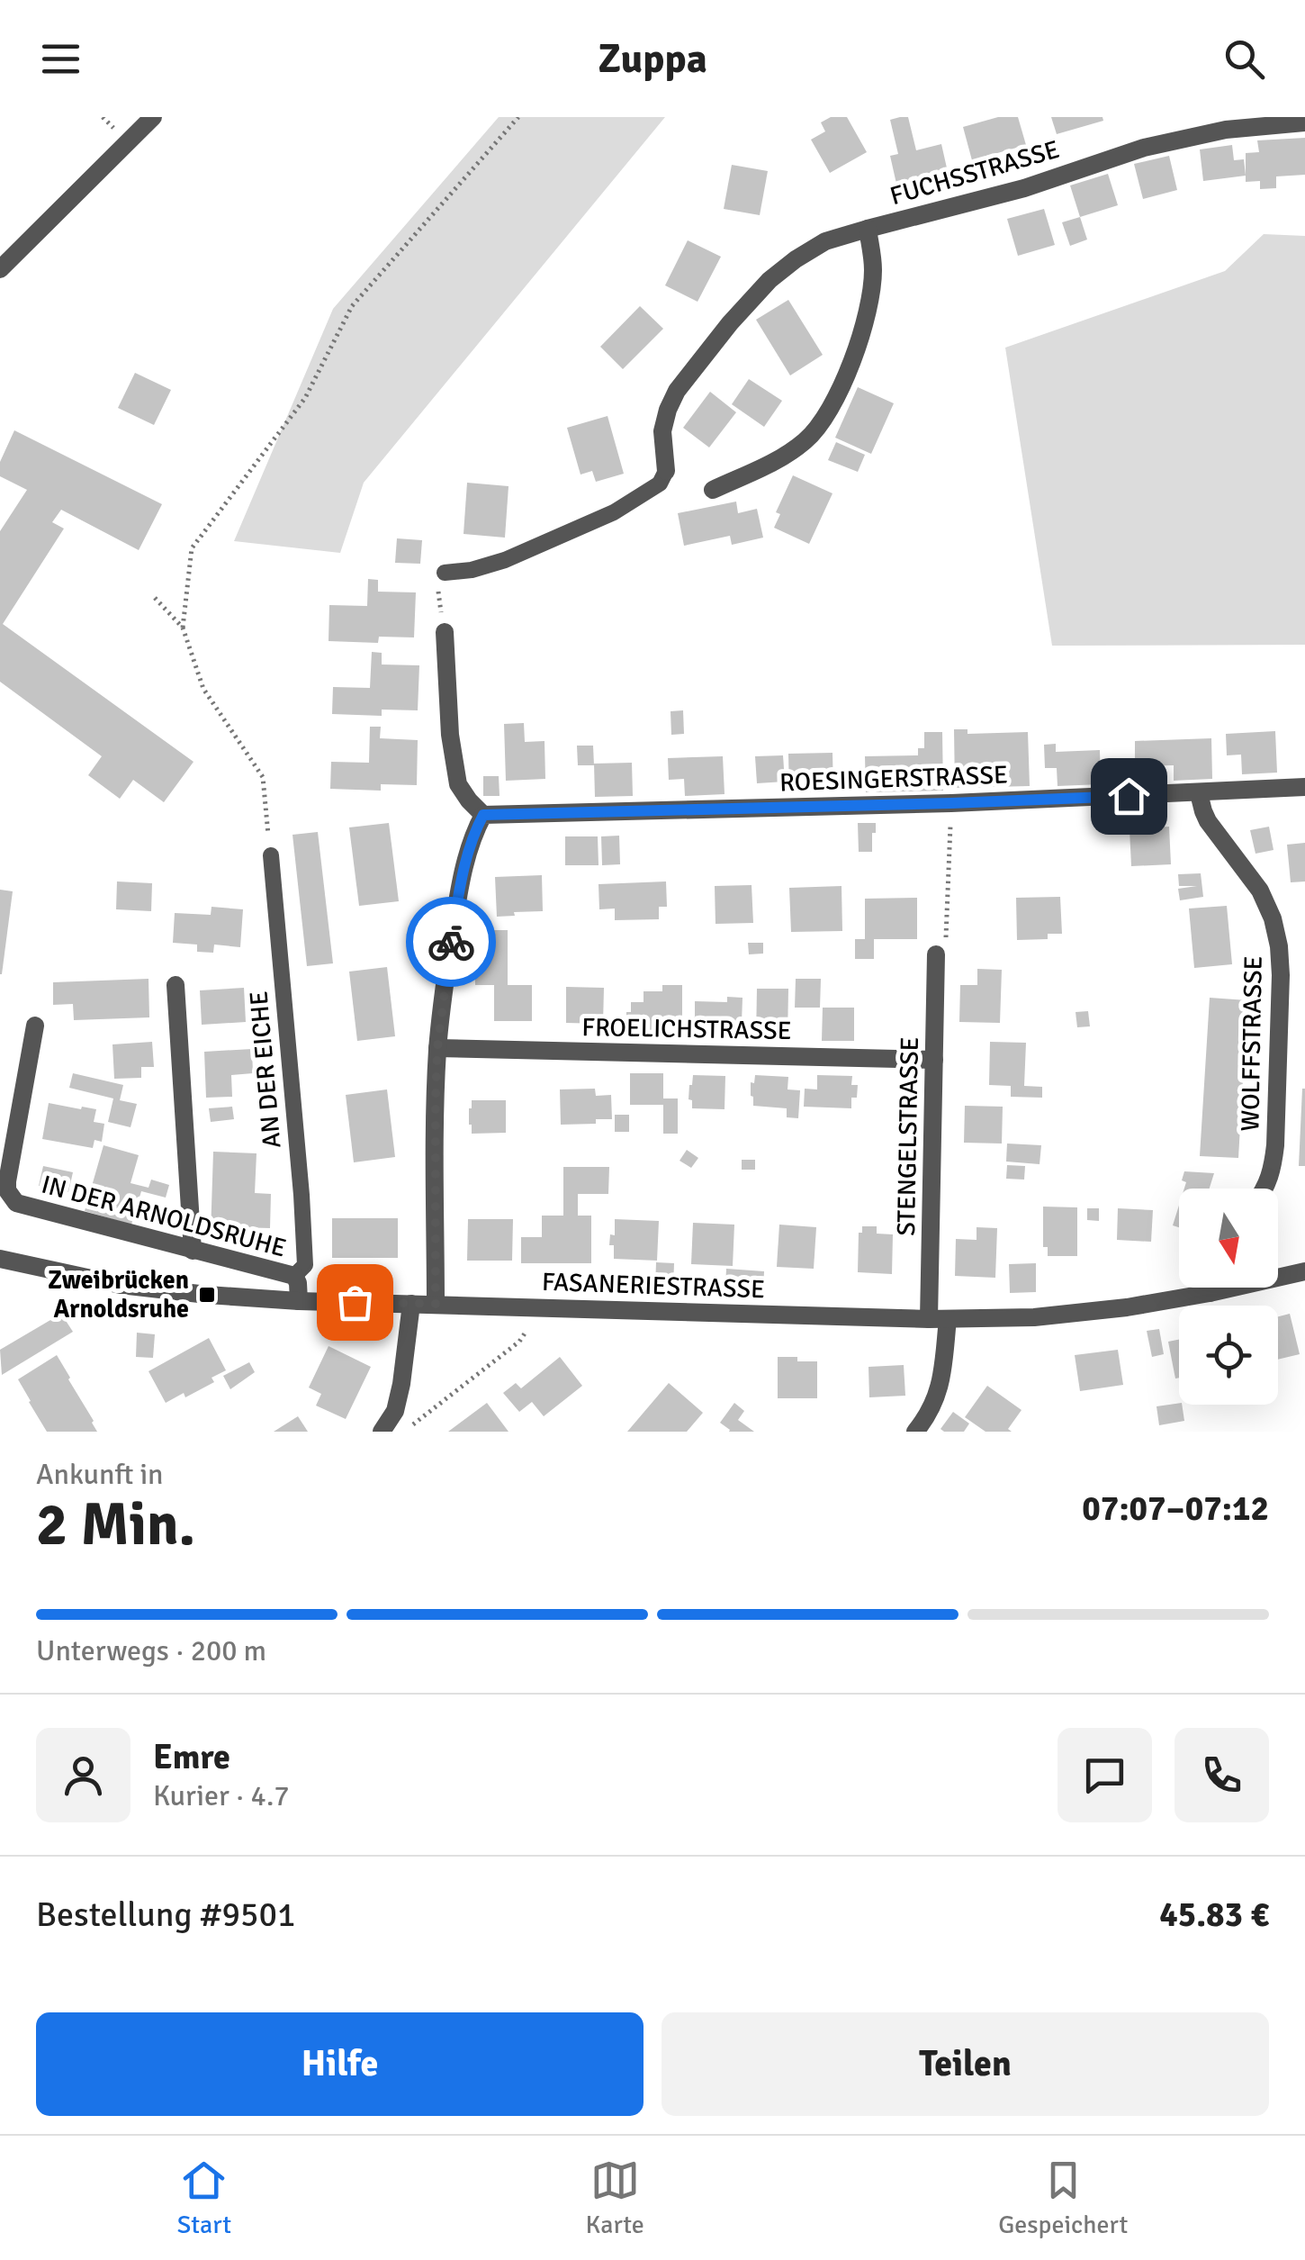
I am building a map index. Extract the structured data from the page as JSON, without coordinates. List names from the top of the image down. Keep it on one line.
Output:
{"streets":{"street":["FUCHSSTRASSE","ROESINGERSTRASSE","FROELICHSTRASSE","WOLFFSTRASSE","STENGELSTRASSE","IN DER ARNOLDSRUHE","FASANERIESTRASSE"],"lane":["AN DER EICHE"]},"crossings":[["ROESINGERSTRASSE","WOLFFSTRASSE"],["FROELICHSTRASSE","STENGELSTRASSE"],["AN DER EICHE","IN DER ARNOLDSRUHE"],["STENGELSTRASSE","FASANERIESTRASSE"],["IN DER ARNOLDSRUHE","FASANERIESTRASSE"]],"places":{"transit":["Zweibrücken Arnoldsruhe"]},"north":"bottom","page":{"header":"Zuppa","heading":["2 Min.","Ankunft in","07:07–07:12"],"panel":["Emre","Kurier · 4.7","Bestellung #9501","45.83 €"],"bar":"Unterwegs · 200 m","buttons":["Hilfe","Teilen"],"tabs":["Start","Karte","Gespeichert"]}}
